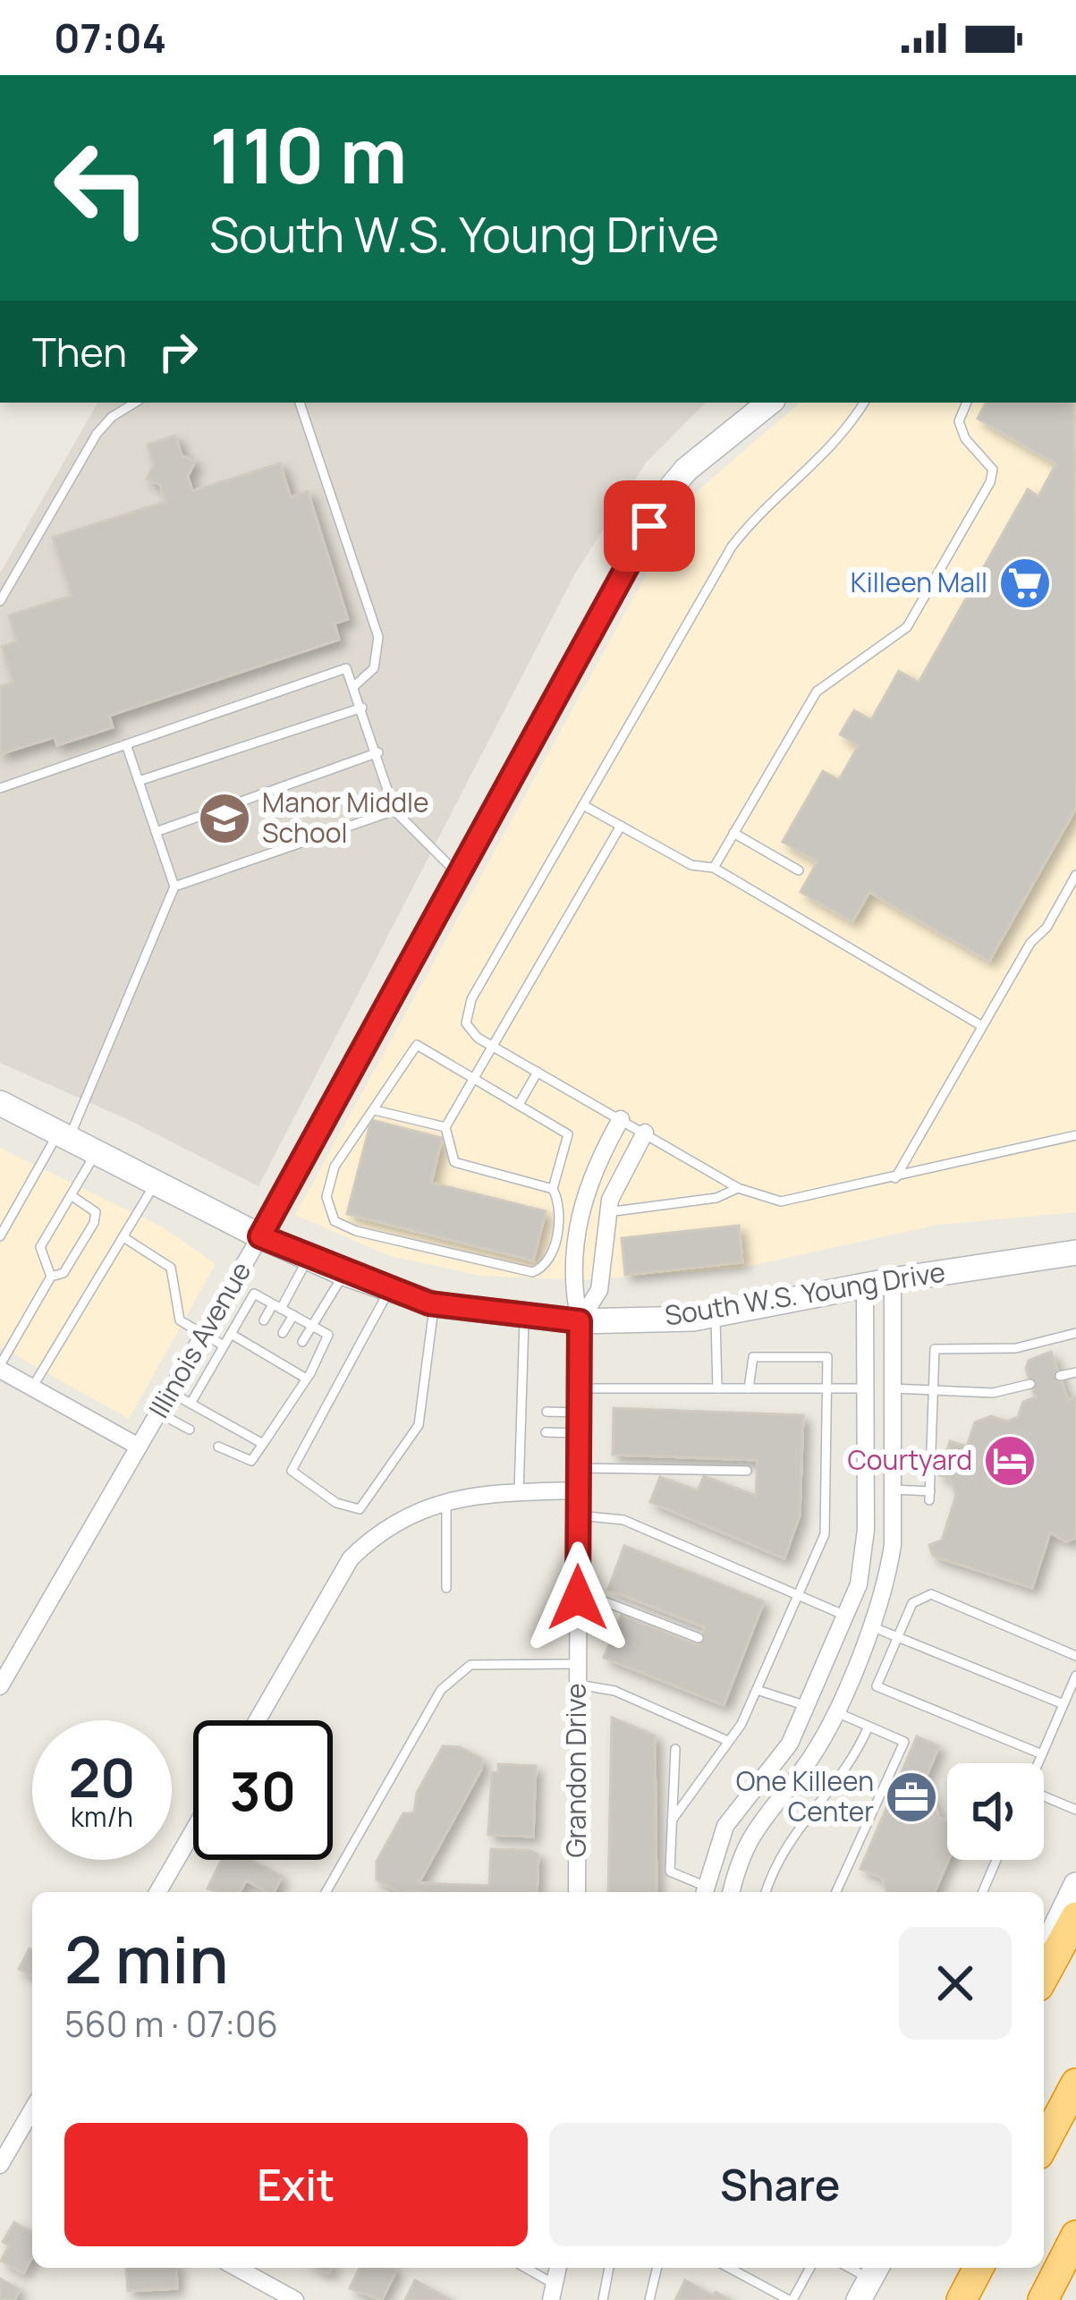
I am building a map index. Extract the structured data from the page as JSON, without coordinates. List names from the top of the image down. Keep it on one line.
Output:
{"streets":{"main road":["South W.S. Young Drive","Illinois Avenue"],"street":["Grandon Drive"]},"crossings":[["South W.S. Young Drive","Illinois Avenue"],["South W.S. Young Drive","Grandon Drive"]],"places":{"supermarket":["Killeen Mall"],"school or university":["Manor Middle School"],"hotel":["Courtyard"],"office":["One Killeen Center"]},"page":{"status":"07:04","turn":["110 m","South W.S. Young Drive"],"then":"Then","speed":"20 km/h","limit":"30","heading":["2 min","560 m · 07:06"],"buttons":["Exit","Share"]}}
